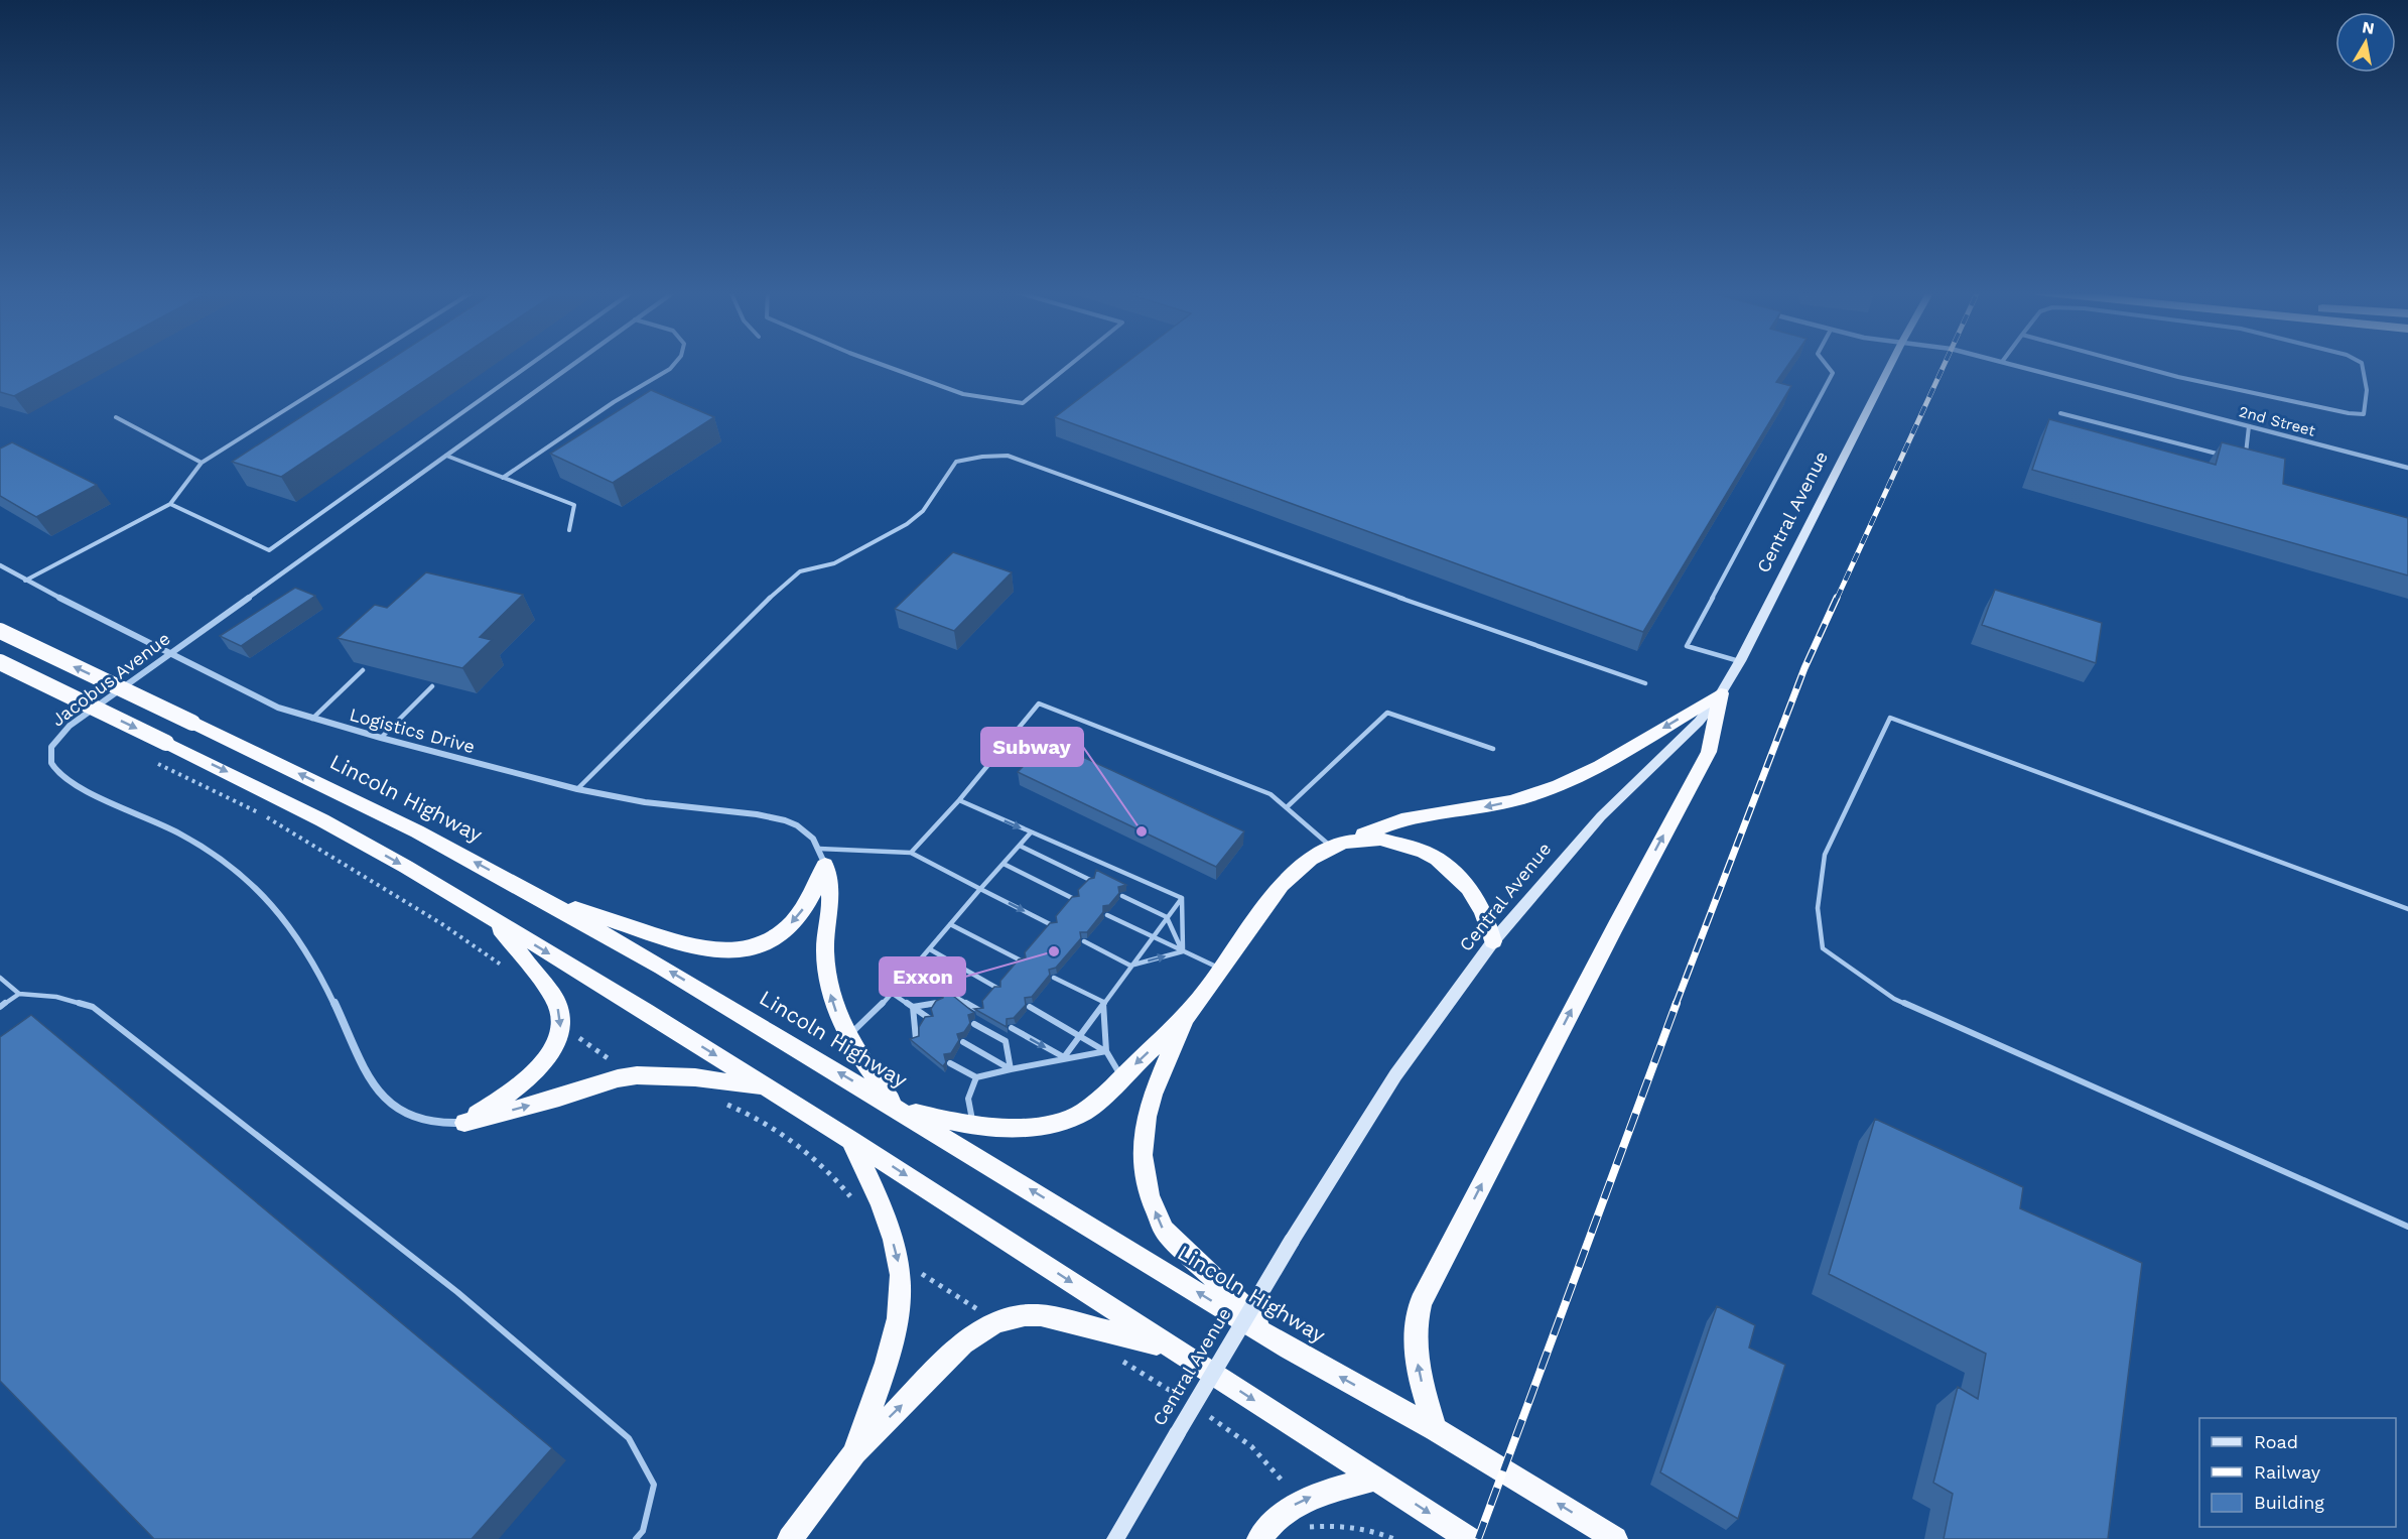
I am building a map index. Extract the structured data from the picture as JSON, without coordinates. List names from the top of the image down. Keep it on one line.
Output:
{"streets":{"highway":["Lincoln Highway"],"main road":["Central Avenue"],"street":["2nd Street","Jacobus Avenue","Logistics Drive"]},"crossings":[["Jacobus Avenue","Logistics Drive"]],"places":["Subway","Exxon"],"legend":["Road","Railway","Building"],"north":"top"}
